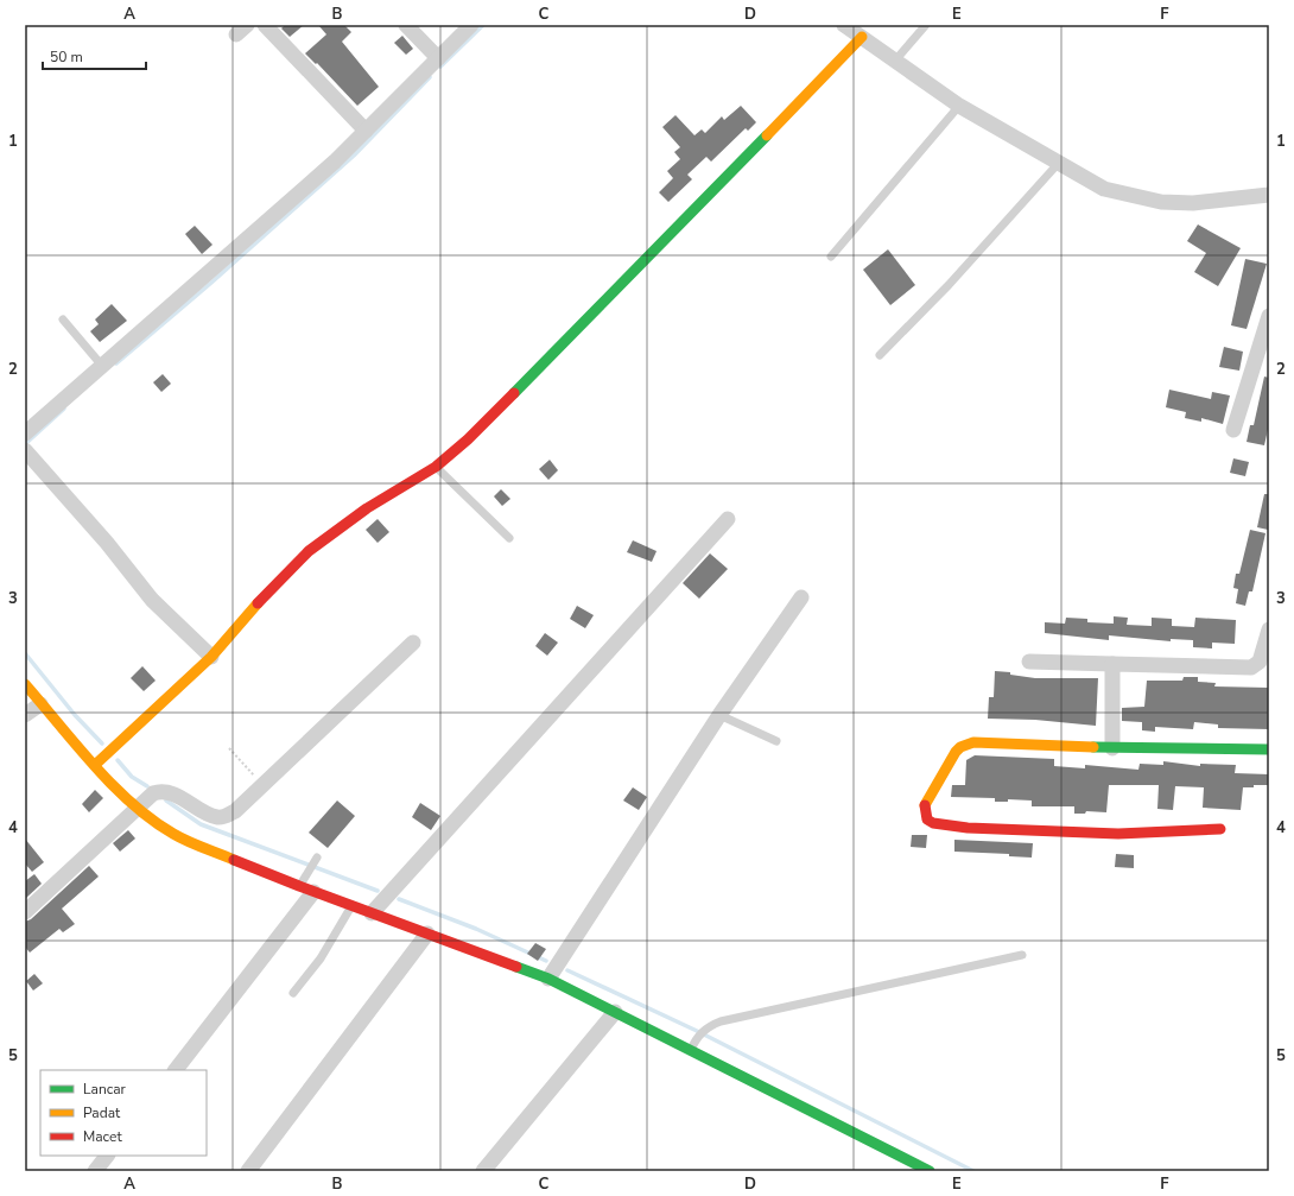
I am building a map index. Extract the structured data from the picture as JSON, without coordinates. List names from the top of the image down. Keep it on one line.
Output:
{"legend":["Lancar","Padat","Macet"],"scale_bar":"50 m","grid":{"columns":["A","B","C","D","E","F"],"rows":["1","2","3","4","5"]}}
